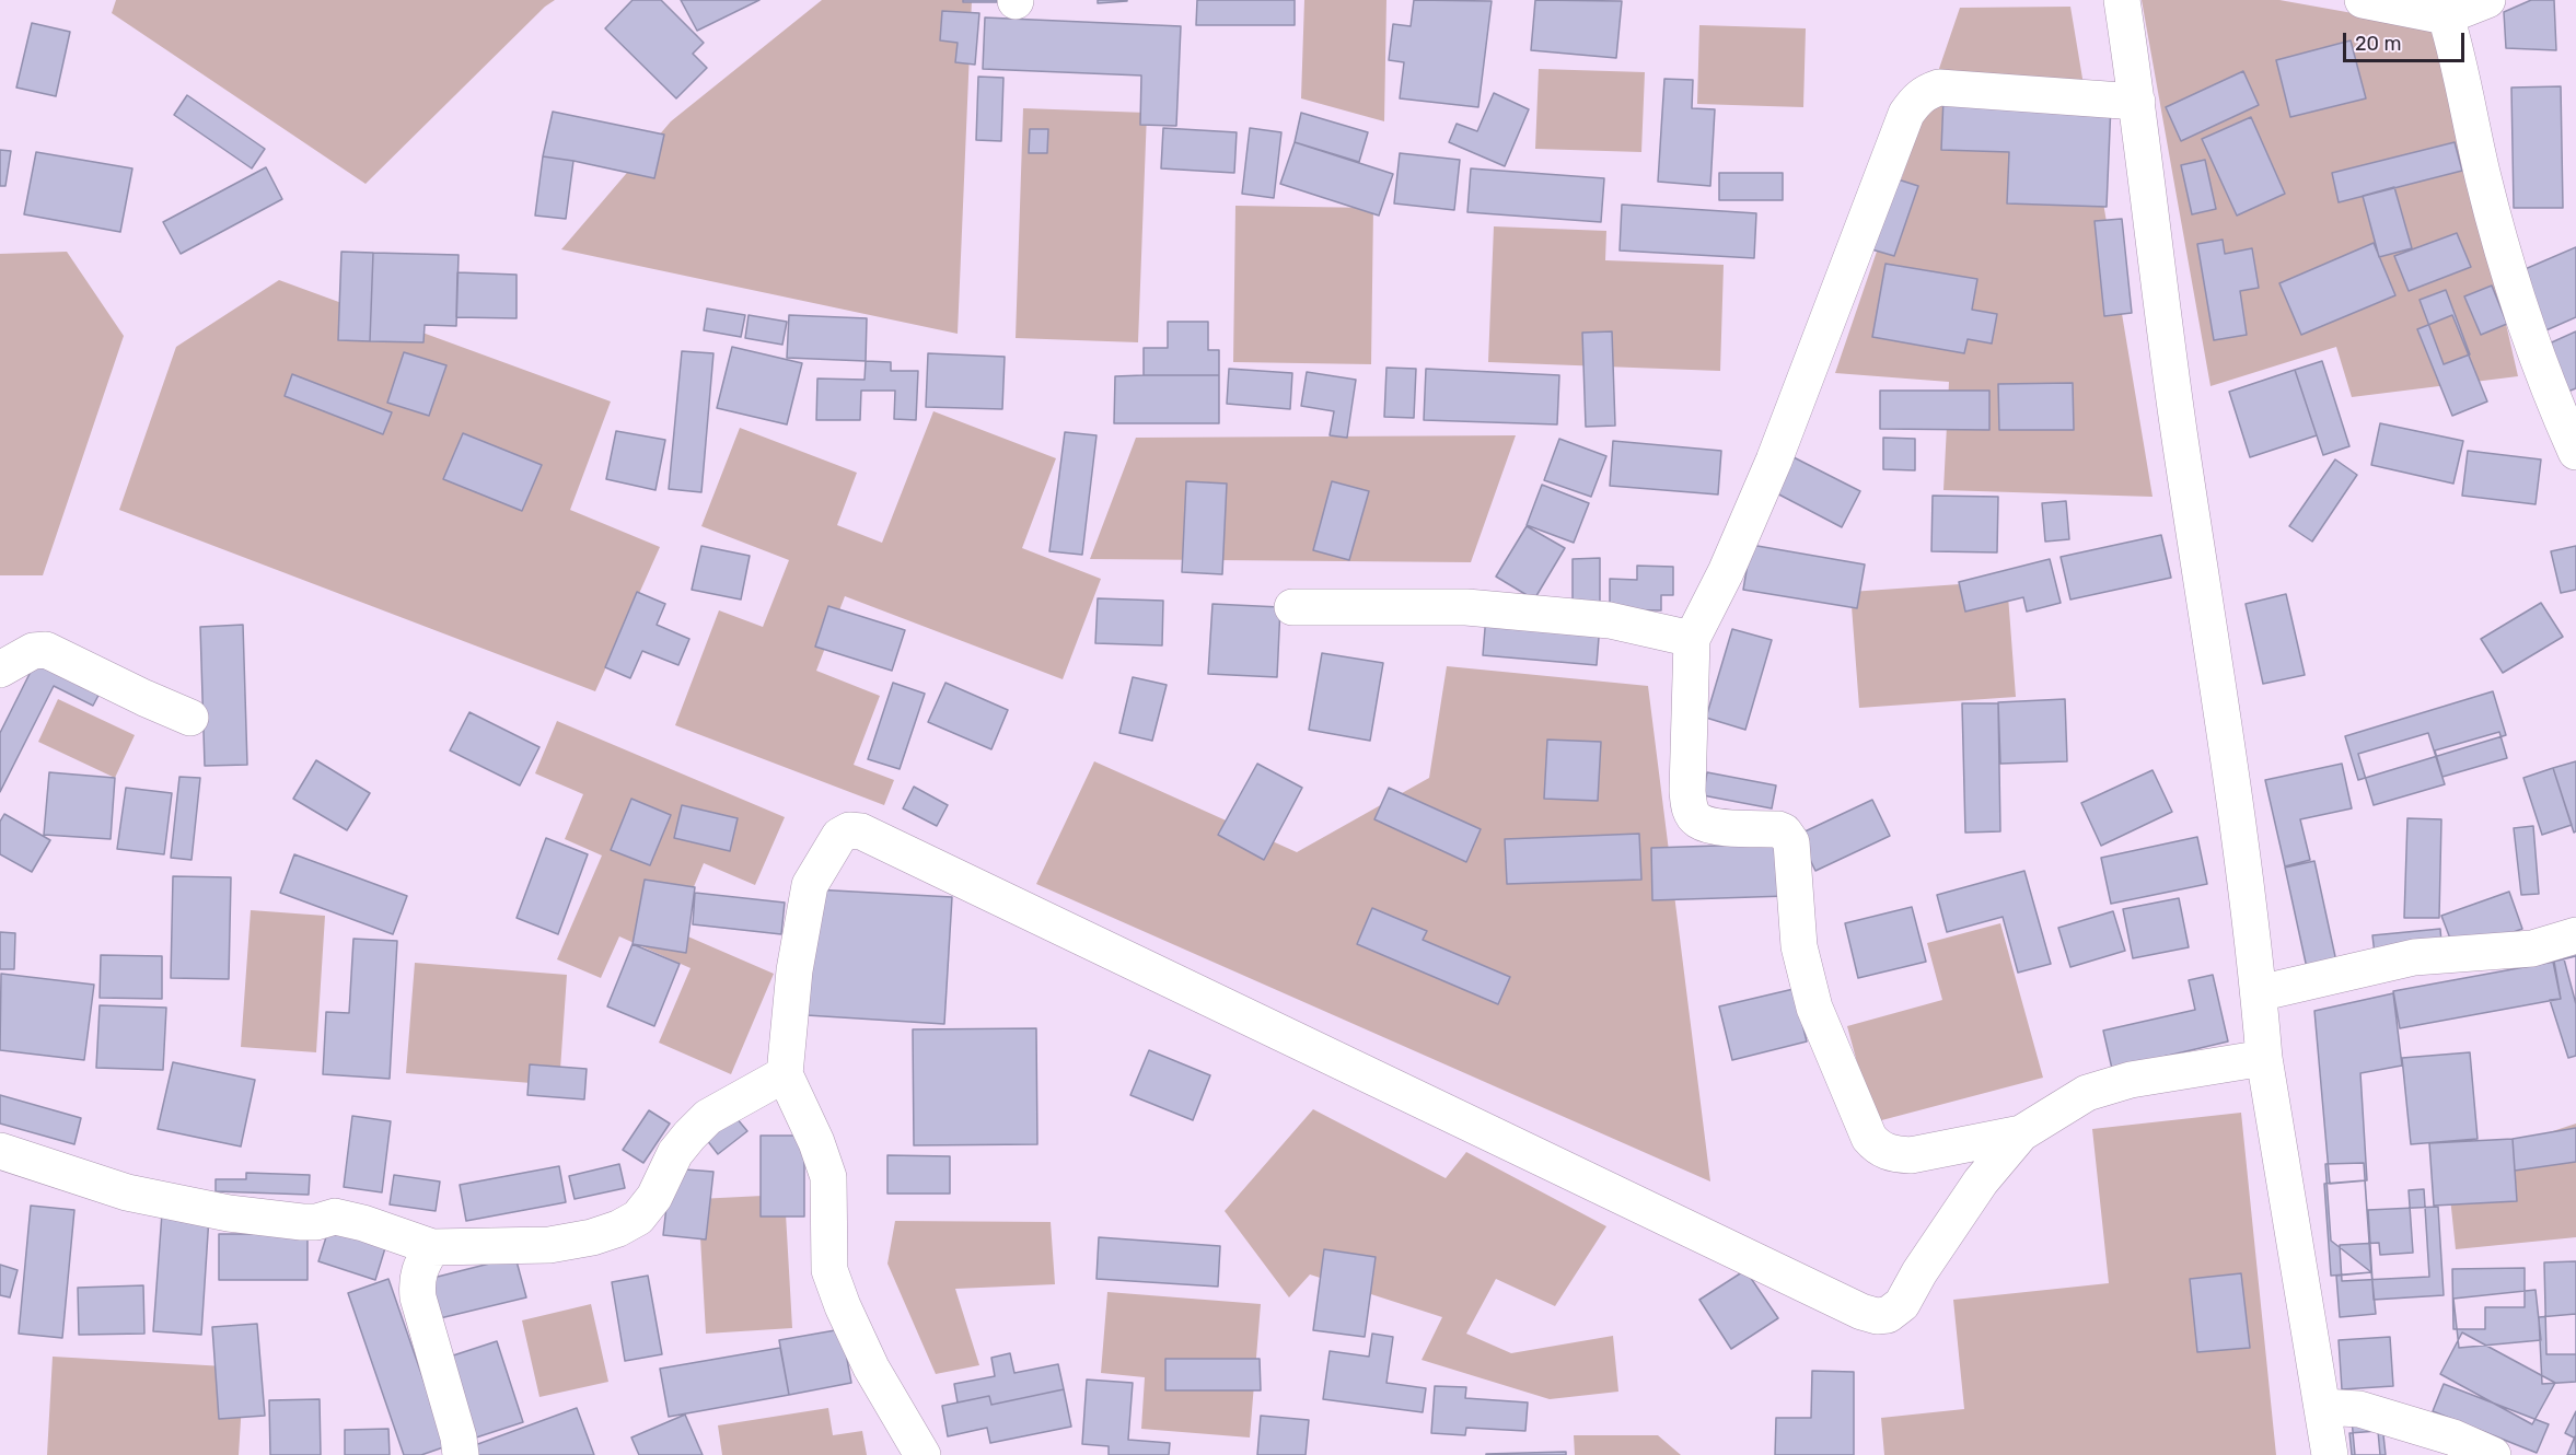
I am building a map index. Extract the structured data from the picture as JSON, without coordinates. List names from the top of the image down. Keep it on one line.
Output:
{"scale_bar":"20 m"}
